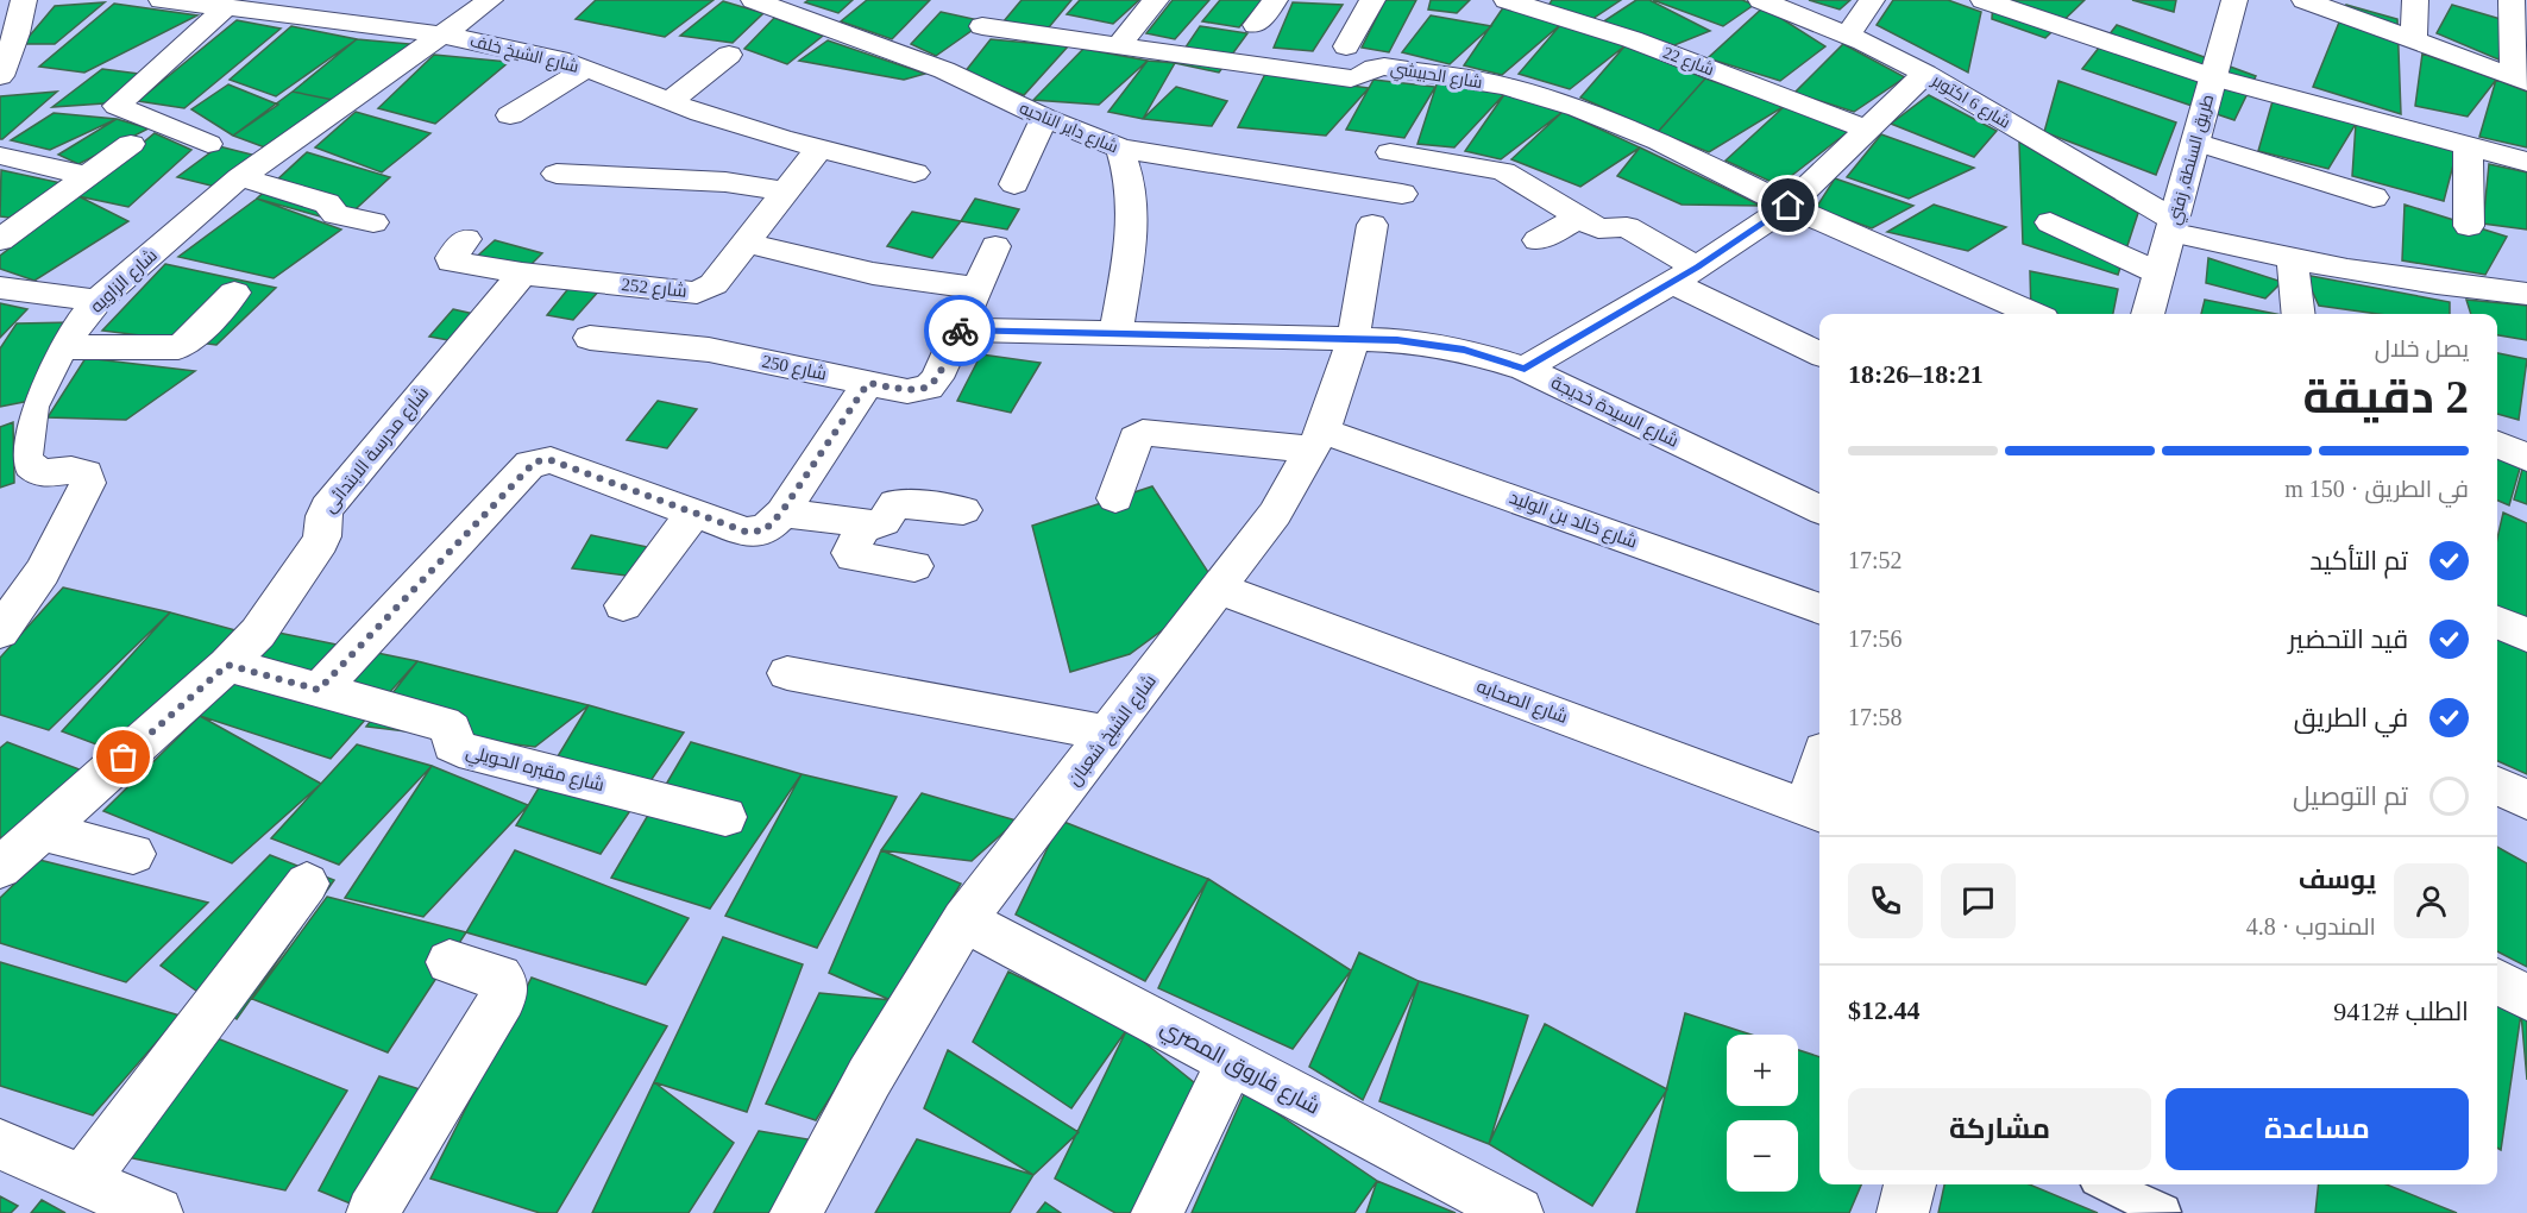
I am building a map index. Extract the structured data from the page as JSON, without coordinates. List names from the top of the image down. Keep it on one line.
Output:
{"streets":{"street":["شارع الشيخ خلف","شارع 22","شارع الحبيشي","شارع 6 اكتوبر","شارع داير الناحيه","طريق السنطة, زفتي","شارع الزاويه","شارع 252","شارع 250","شارع السيدة خديجة","شارع مدرسة الابتدائى","شارع خالد بن الوليد","شارع الصحابه","شارع الشيخ شعبان","شارع مقبره الحويلي","شارع فاروق المصري"]},"crossings":[["شارع الشيخ خلف","شارع الزاويه"],["شارع الشيخ خلف","شارع 252"],["شارع الحبيشي","شارع داير الناحيه"],["شارع 6 اكتوبر","طريق السنطة, زفتي"],["شارع 252","شارع مدرسة الابتدائى"],["شارع 250","شارع السيدة خديجة"],["شارع السيدة خديجة","شارع الشيخ شعبان"],["شارع مدرسة الابتدائى","شارع مقبره الحويلي"],["شارع خالد بن الوليد","شارع الشيخ شعبان"],["شارع الصحابه","شارع الشيخ شعبان"],["شارع الشيخ شعبان","شارع فاروق المصري"]],"page":{"heading":["2 دقيقة","يصل خلال","18:21–18:26"],"panel":["يوسف","المندوب · 4.8","الطلب #9412","$12.44"],"bar":"في الطريق · 150 m","list":[["تم التأكيد","17:52"],["قيد التحضير","17:56"],["في الطريق","17:58"],"تم التوصيل"],"map_buttons":["+","−"],"buttons":["مساعدة","مشاركة"]}}
